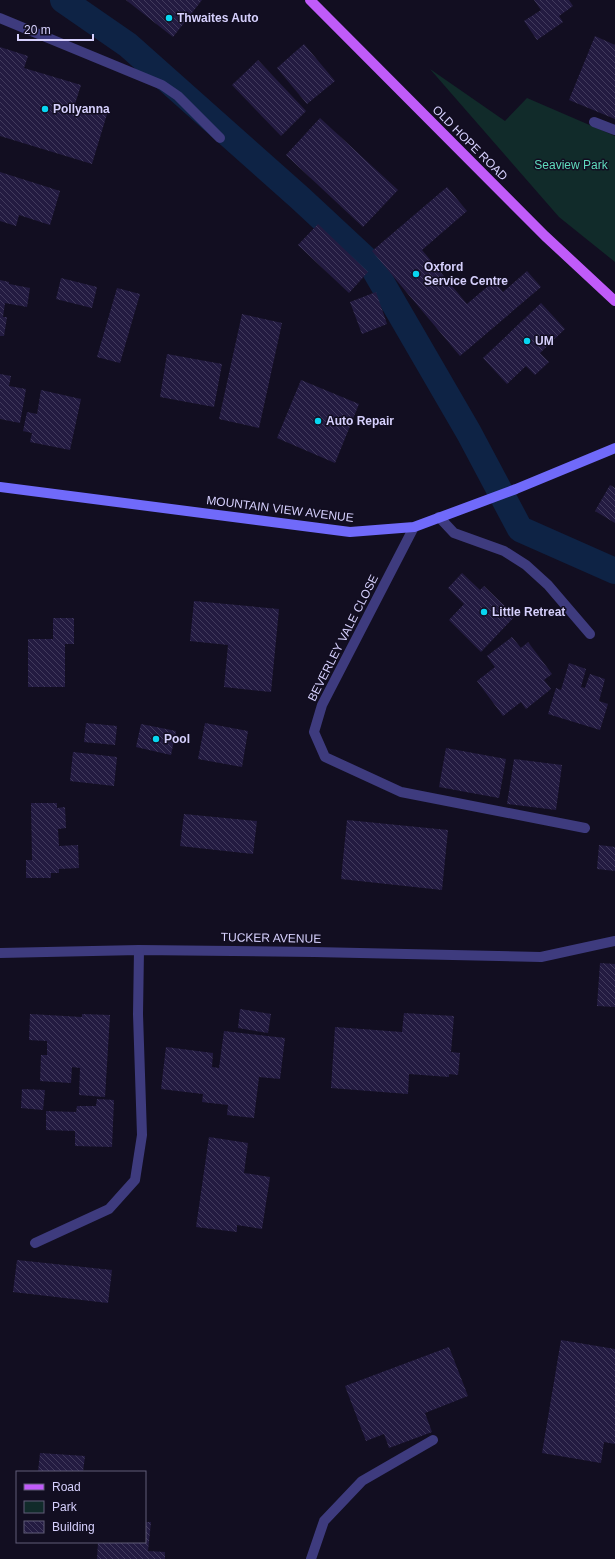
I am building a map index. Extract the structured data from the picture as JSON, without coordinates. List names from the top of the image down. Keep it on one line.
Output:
{"streets":{"main road":["OLD HOPE ROAD","MOUNTAIN VIEW AVENUE"],"street":["BEVERLEY VALE CLOSE","TUCKER AVENUE"]},"crossings":[["MOUNTAIN VIEW AVENUE","BEVERLEY VALE CLOSE"]],"parks":["Seaview Park"],"places":["Thwaites Auto","Pollyanna","Oxford Service Centre","UM","Auto Repair","Little Retreat","Pool"],"legend":["Road","Park","Building"],"scale_bar":"20 m"}
